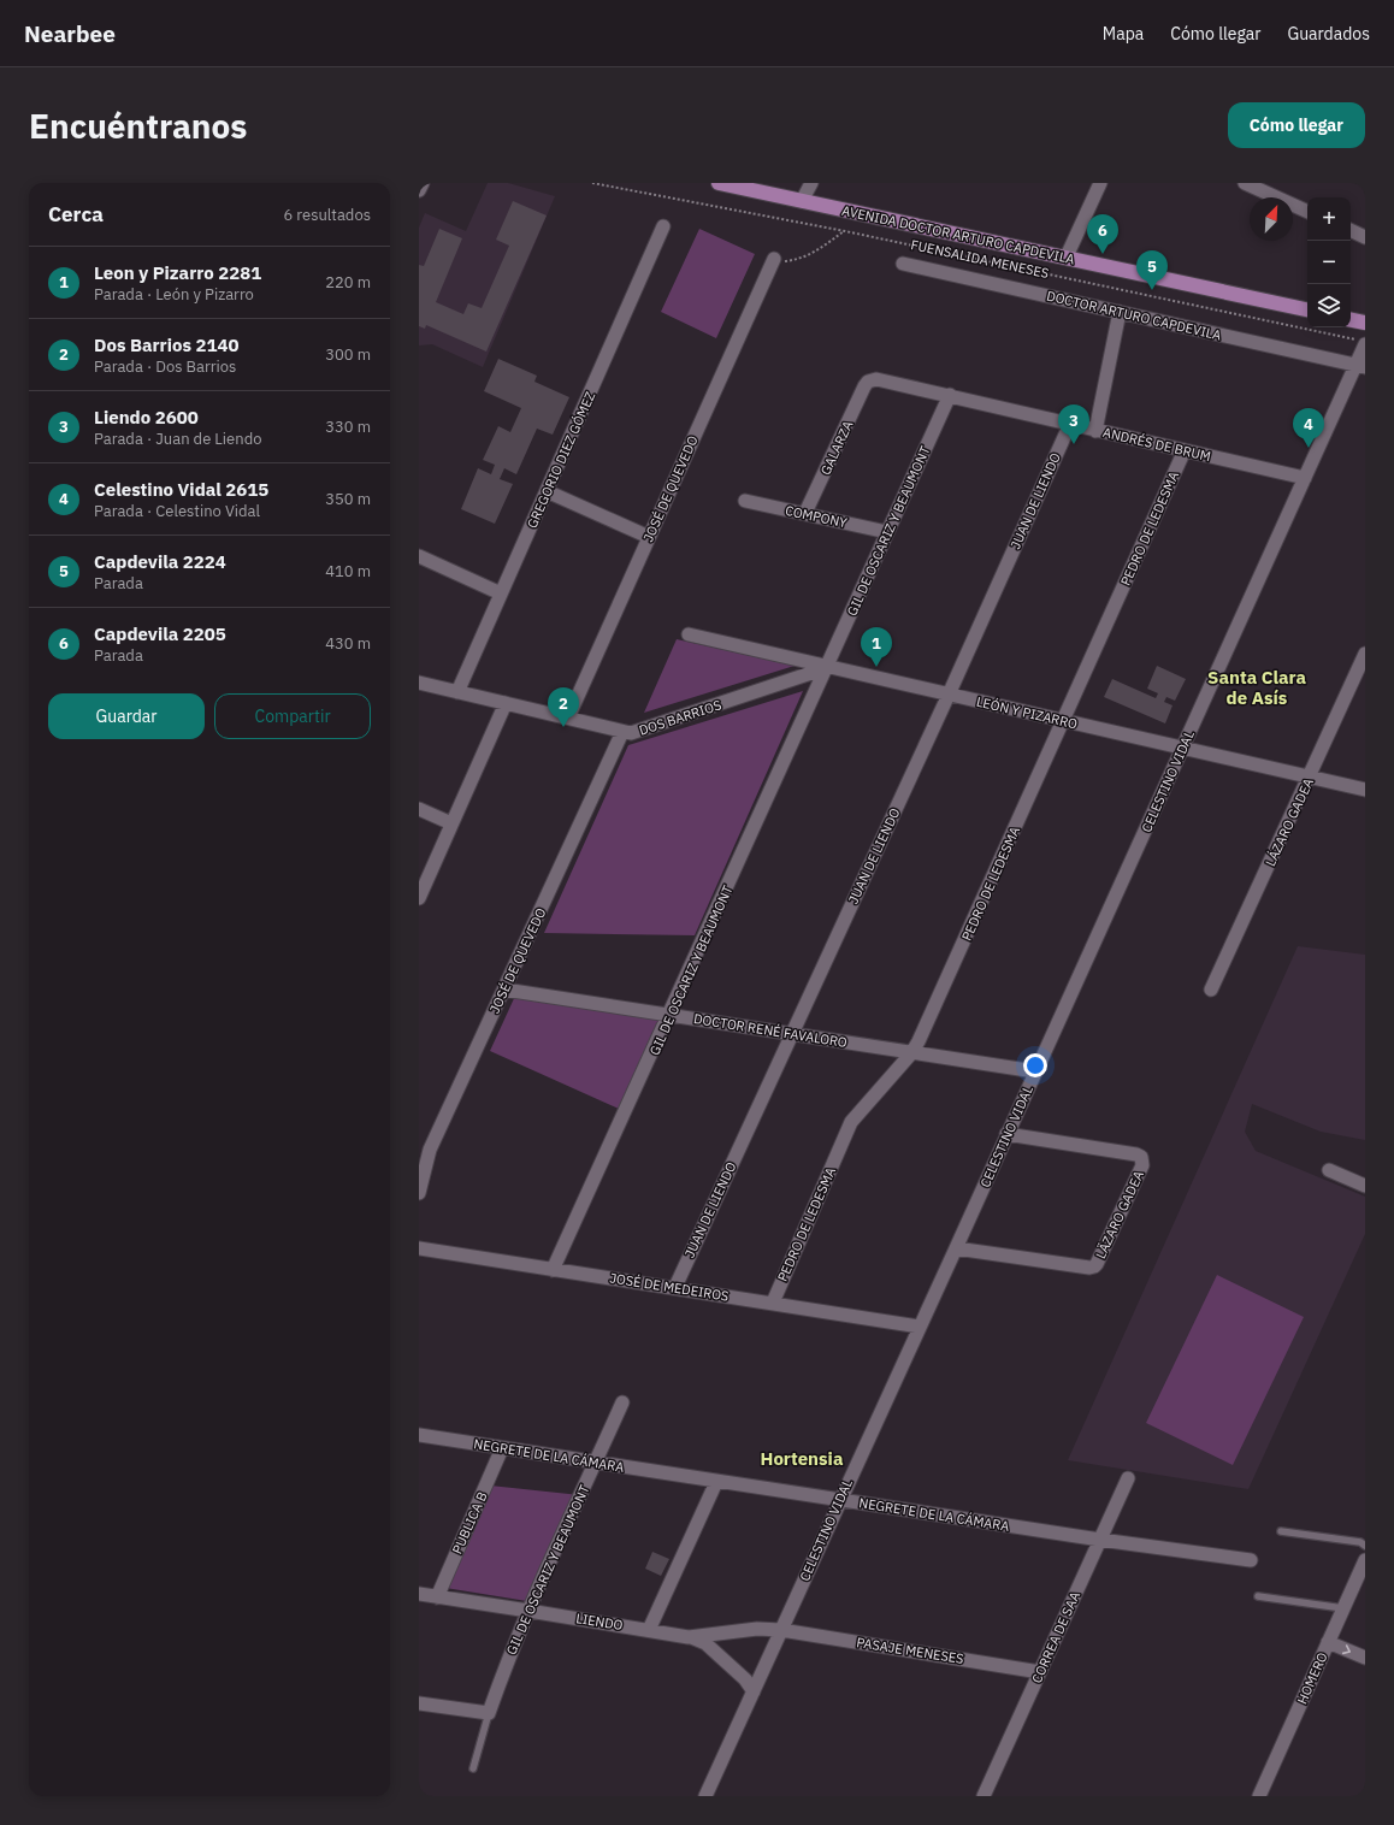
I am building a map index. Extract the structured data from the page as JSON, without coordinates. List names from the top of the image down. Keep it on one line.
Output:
{"streets":{"main road":["AVENIDA DOCTOR ARTURO CAPDEVILA"],"street":["DOCTOR ARTURO CAPDEVILA","ANDRÉS DE BRUM","GALARZA","GREGORIO DIEZ GÓMEZ","JOSÉ DE QUEVEDO","JUAN DE LIENDO","COMPONY","PEDRO DE LEDESMA","GIL DE OSCARIZ Y BEAUMONT","LEÓN Y PIZARRO","DOS BARRIOS","CELESTINO VIDAL","LÁZARO GADEA","DOCTOR RENÉ FAVALORO","LÄZARO GADEA","JOSÉ DE MEDEIROS","NEGRETE DE LA CÁMARA","PUBLICA B","LIENDO","CORREA DE SAA","PASAJE MENESES","HOMERO"],"path":["FUENSALIDA MENESES"]},"crossings":[["FUENSALIDA MENESES","CELESTINO VIDAL"],["DOCTOR ARTURO CAPDEVILA","CELESTINO VIDAL"],["ANDRÉS DE BRUM","GALARZA"],["ANDRÉS DE BRUM","JUAN DE LIENDO"],["ANDRÉS DE BRUM","PEDRO DE LEDESMA"],["ANDRÉS DE BRUM","GIL DE OSCARIZ Y BEAUMONT"],["ANDRÉS DE BRUM","CELESTINO VIDAL"],["GALARZA","COMPONY"],["GREGORIO DIEZ GÓMEZ","DOS BARRIOS"],["JOSÉ DE QUEVEDO","DOS BARRIOS"],["JOSÉ DE QUEVEDO","DOCTOR RENÉ FAVALORO"],["JUAN DE LIENDO","LEÓN Y PIZARRO"],["JUAN DE LIENDO","DOCTOR RENÉ FAVALORO"],["JUAN DE LIENDO","JOSÉ DE MEDEIROS"],["COMPONY","GIL DE OSCARIZ Y BEAUMONT"],["PEDRO DE LEDESMA","LEÓN Y PIZARRO"],["PEDRO DE LEDESMA","DOCTOR RENÉ FAVALORO"],["PEDRO DE LEDESMA","JOSÉ DE MEDEIROS"],["GIL DE OSCARIZ Y BEAUMONT","LEÓN Y PIZARRO"],["GIL DE OSCARIZ Y BEAUMONT","DOS BARRIOS"],["GIL DE OSCARIZ Y BEAUMONT","DOCTOR RENÉ FAVALORO"],["GIL DE OSCARIZ Y BEAUMONT","JOSÉ DE MEDEIROS"],["GIL DE OSCARIZ Y BEAUMONT","NEGRETE DE LA CÁMARA"],["GIL DE OSCARIZ Y BEAUMONT","LIENDO"],["LEÓN Y PIZARRO","DOS BARRIOS"],["LEÓN Y PIZARRO","CELESTINO VIDAL"],["LEÓN Y PIZARRO","LÁZARO GADEA"],["CELESTINO VIDAL","DOCTOR RENÉ FAVALORO"],["CELESTINO VIDAL","LÄZARO GADEA"],["CELESTINO VIDAL","JOSÉ DE MEDEIROS"],["CELESTINO VIDAL","NEGRETE DE LA CÁMARA"],["CELESTINO VIDAL","LIENDO"],["CELESTINO VIDAL","PASAJE MENESES"],["NEGRETE DE LA CÁMARA","PUBLICA B"],["NEGRETE DE LA CÁMARA","CORREA DE SAA"],["PUBLICA B","LIENDO"],["LIENDO","PASAJE MENESES"],["CORREA DE SAA","PASAJE MENESES"]],"districts":["Santa Clara de Asís","Hortensia"],"north":"top right","page":{"header":"Nearbee","nav":["Mapa","Cómo llegar","Guardados"],"buttons":["Cómo llegar",["Guardar","Compartir"]],"title":"Encuéntranos","heading":["Cerca","6 resultados"],"map_buttons":["+","−"],"pins":["6","5","3","4","1","2"],"list":[{"mark":"1","name":"Leon y Pizarro 2281","note":"Parada · León y Pizarro","value":"220 m"},{"mark":"2","name":"Dos Barrios 2140","note":"Parada · Dos Barrios","value":"300 m"},{"mark":"3","name":"Liendo 2600","note":"Parada · Juan de Liendo","value":"330 m"},{"mark":"4","name":"Celestino Vidal 2615","note":"Parada · Celestino Vidal","value":"350 m"},{"mark":"5","name":"Capdevila 2224","note":"Parada","value":"410 m"},{"mark":"6","name":"Capdevila 2205","note":"Parada","value":"430 m"}]}}
